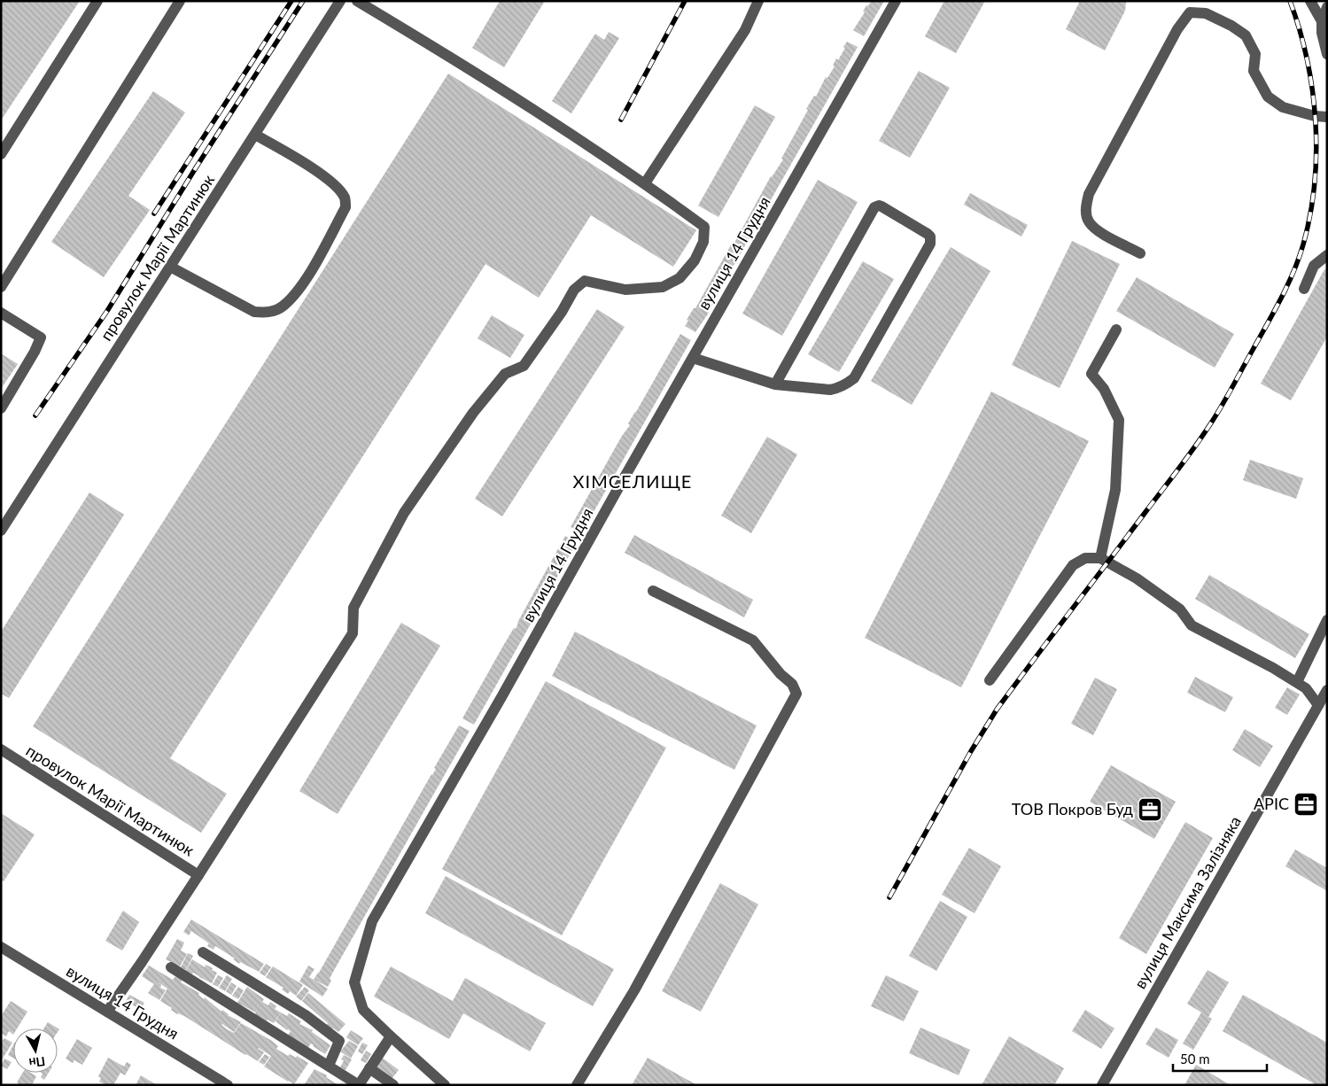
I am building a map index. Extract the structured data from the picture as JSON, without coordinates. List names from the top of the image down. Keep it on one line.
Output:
{"streets":{"street":["вулиця 14 Грудня","провулок Марії Мартинюк","вулиця Максима Залізняка"]},"crossings":[["вулиця 14 Грудня","провулок Марії Мартинюк"]],"districts":["ХІМСЕЛИЩЕ"],"places":{"office":["АРІС","ТОВ Покров Буд"]},"scale_bar":"50 m","north":"bottom"}
